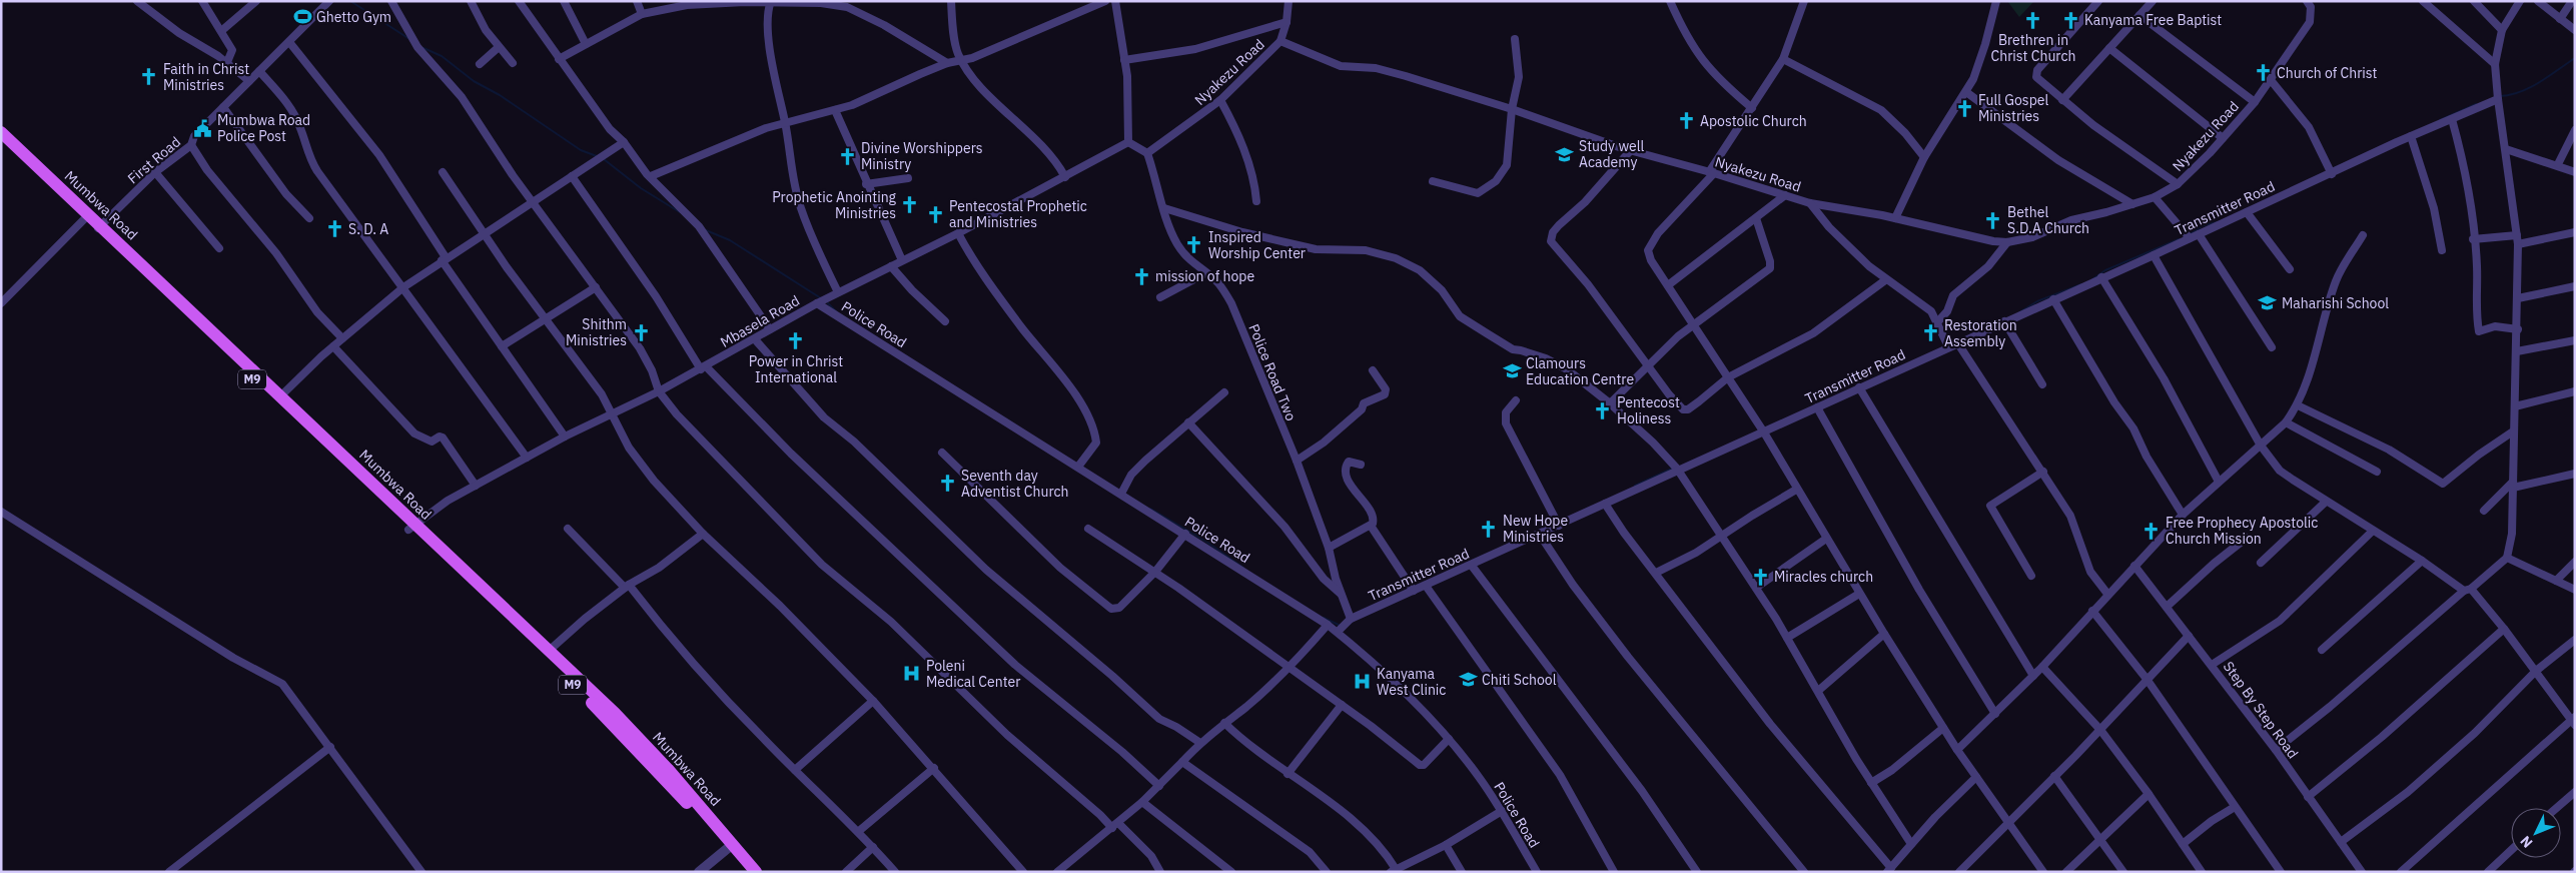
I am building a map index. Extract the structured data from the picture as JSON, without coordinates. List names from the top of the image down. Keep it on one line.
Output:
{"streets":{"main road":["Mumbwa Road","M9"],"street":["Nyakezu Road","First Road","Transmitter Road","Mbasela Road","Police Road","Police Road Two","Step By Step Road"]},"crossings":[["Nyakezu Road","Police Road Two"],["First Road","Mumbwa Road"],["Mumbwa Road","Mbasela Road"],["Transmitter Road","Police Road"],["Transmitter Road","Police Road Two"],["Mbasela Road","Police Road"]],"places":{"sports":["Ghetto Gym"],"church":["Brethren in Christ Church","Kanyama Free Baptist","Church of Christ","Faith in Christ Ministries","Full Gospel Ministries","Apostolic Church","Divine Worshippers Ministry","Prophetic Anointing Ministries","Pentecostal Prophetic and Ministries","Bethel S.D.A Church","S. D. A","Inspired Worship Center","mission of hope","Shithm Ministries","Restoration Assembly","Power in Christ International","Pentecost Holiness","Seventh day Adventist Church","New Hope Ministries","Free Prophecy Apostolic Church Mission","Miracles church"],"public building":["Mumbwa Road Police Post"],"school or university":["Study well Academy","Maharishi School","Clamours Education Centre","Chiti School"],"hospital":["Poleni Medical Center","Kanyama West Clinic"]},"north":"bottom left"}
